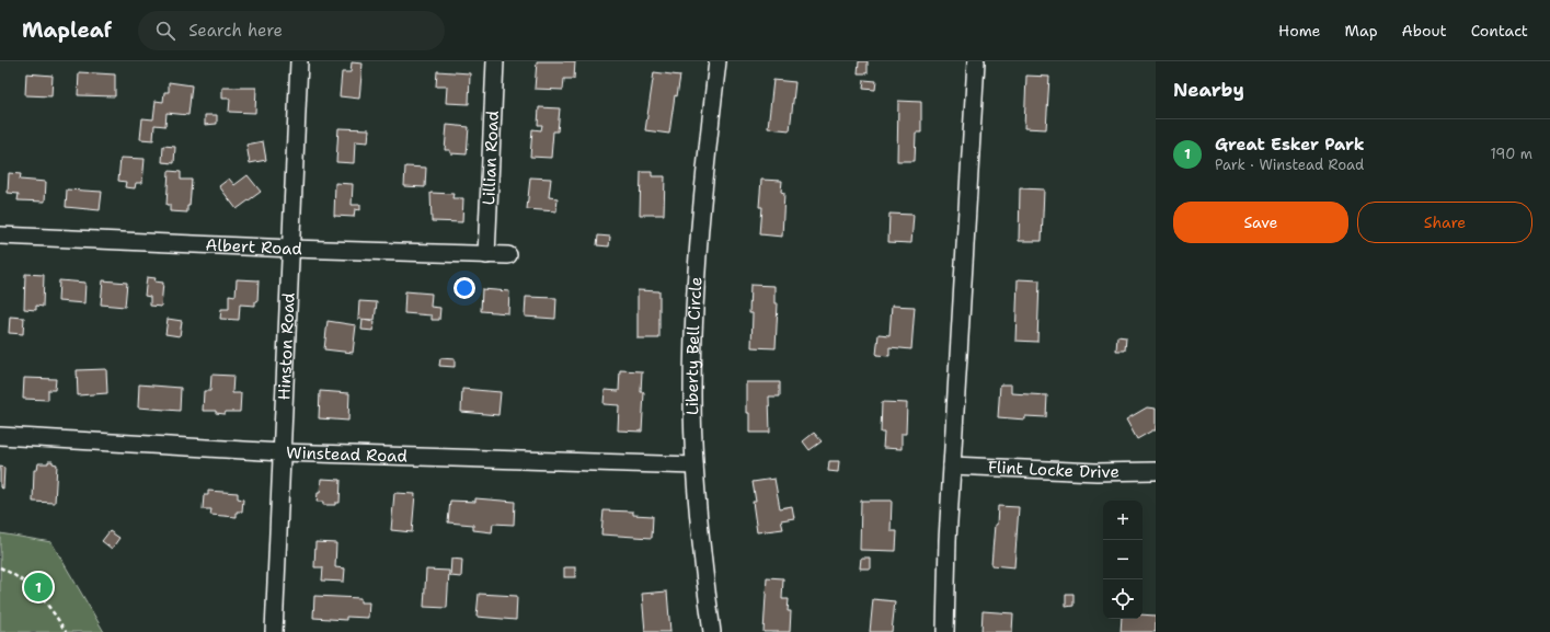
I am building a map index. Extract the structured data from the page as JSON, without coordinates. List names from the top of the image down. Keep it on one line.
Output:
{"streets":{"street":["Lillian Road","Albert Road","Hinston Road","Liberty Bell Circle","Winstead Road","Flint Locke Drive"]},"crossings":[["Lillian Road","Albert Road"],["Albert Road","Hinston Road"],["Hinston Road","Winstead Road"],["Liberty Bell Circle","Winstead Road"]],"page":{"header":"Mapleaf","search":"Search here","nav":["Home","Map","About","Contact"],"heading":"Nearby","list":[{"mark":"1","name":"Great Esker Park","note":"Park · Winstead Road","value":"190 m"}],"buttons":["Save","Share"],"map_buttons":["+","−"],"pins":"1"}}
